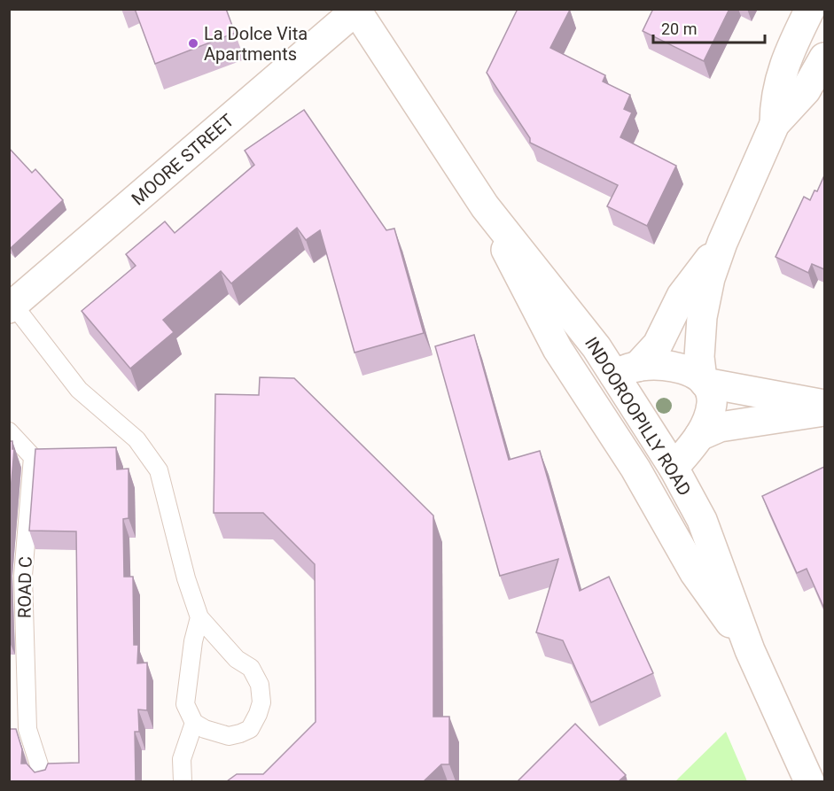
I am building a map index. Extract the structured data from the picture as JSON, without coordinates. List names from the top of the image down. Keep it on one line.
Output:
{"streets":{"street":["MOORE STREET","INDOOROOPILLY ROAD"],"lane":["ROAD C"]},"crossings":[["MOORE STREET","INDOOROOPILLY ROAD"]],"places":["La Dolce Vita Apartments"],"scale_bar":"20 m"}
